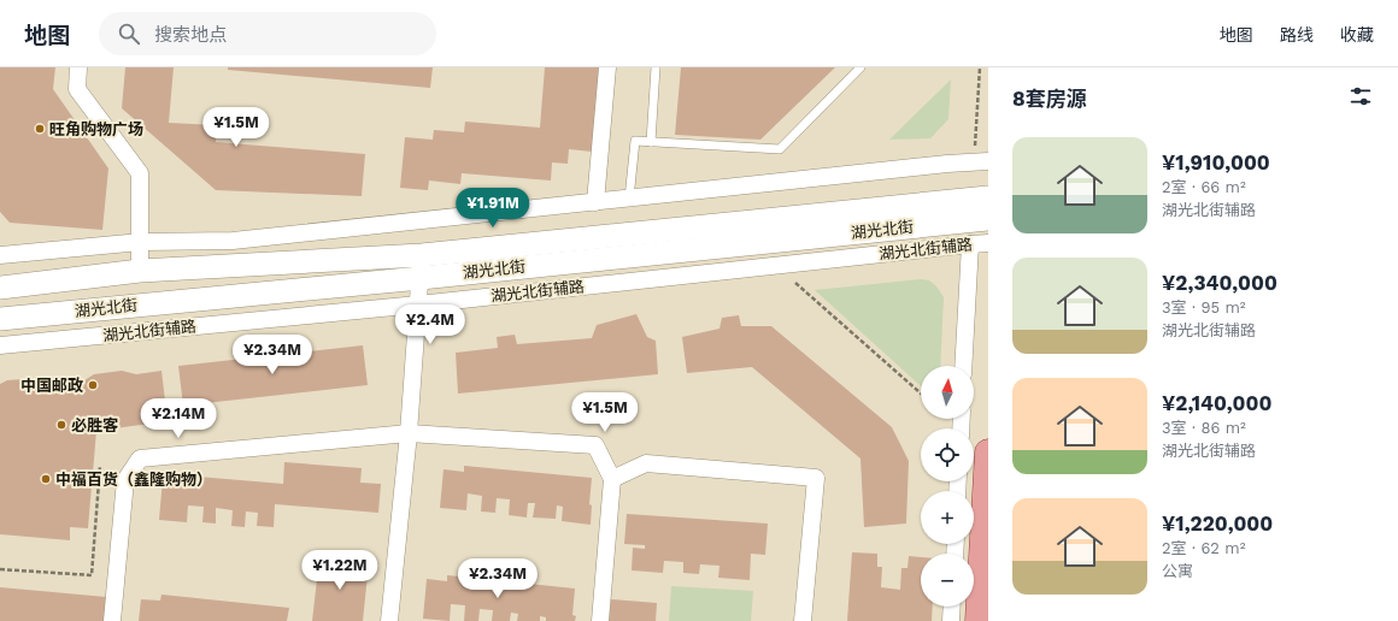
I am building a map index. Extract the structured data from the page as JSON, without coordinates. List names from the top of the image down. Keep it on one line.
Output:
{"streets":{"street":["湖光北街","湖光北街辅路"]},"places":["旺角购物广场","中国邮政","必胜客","中福百货（鑫隆购物）"],"north":"top","page":{"header":"地图","search":"搜索地点","nav":["地图","路线","收藏"],"heading":"8套房源","price":["¥1.5M","¥1.91M","¥2.4M","¥2.34M","¥1.5M","¥2.14M","¥1.22M","¥2.34M"],"list":[{"name":"¥1,910,000","note":"2室 · 66 m² · 湖光北街辅路"},{"name":"¥2,340,000","note":"3室 · 95 m² · 湖光北街辅路"},{"name":"¥2,140,000","note":"3室 · 86 m² · 湖光北街辅路"},{"name":"¥1,220,000","note":"2室 · 62 m² · 公寓"}],"map_buttons":["+","−"]}}
